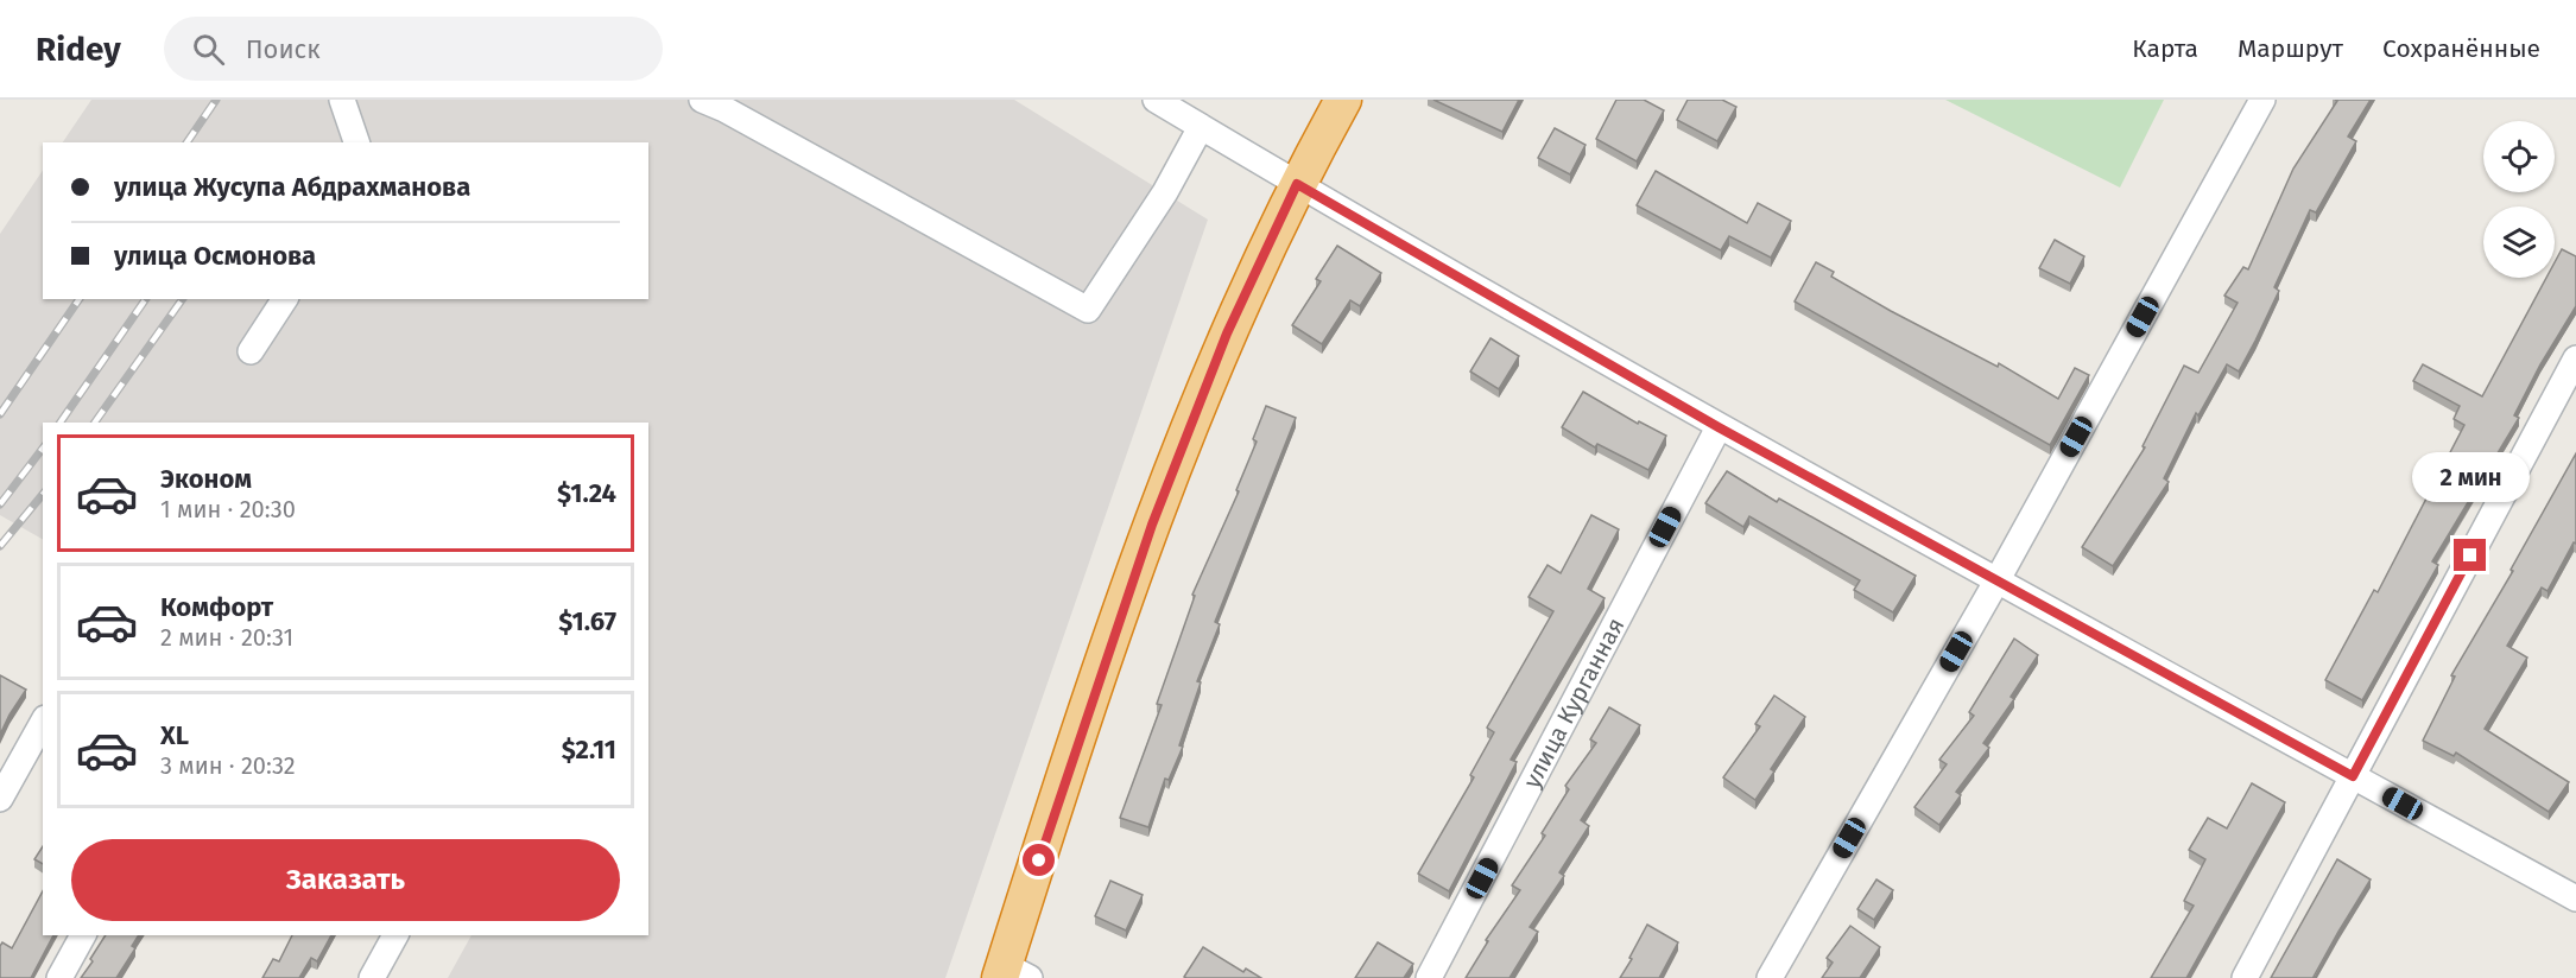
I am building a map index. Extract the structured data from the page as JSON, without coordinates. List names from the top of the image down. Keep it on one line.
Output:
{"streets":{"street":["улица Курганная"]},"page":{"header":"Ridey","search":"Поиск","nav":["Карта","Маршрут","Сохранённые"],"banner":["улица Жусупа Абдрахманова","улица Осмонова"],"list":[{"name":"Эконом","note":"1 мин · 20:30","value":"$1.24"},{"name":"Комфорт","note":"2 мин · 20:31","value":"$1.67"},{"name":"XL","note":"3 мин · 20:32","value":"$2.11"}],"bubble":"2 мин","buttons":"Заказать"}}
